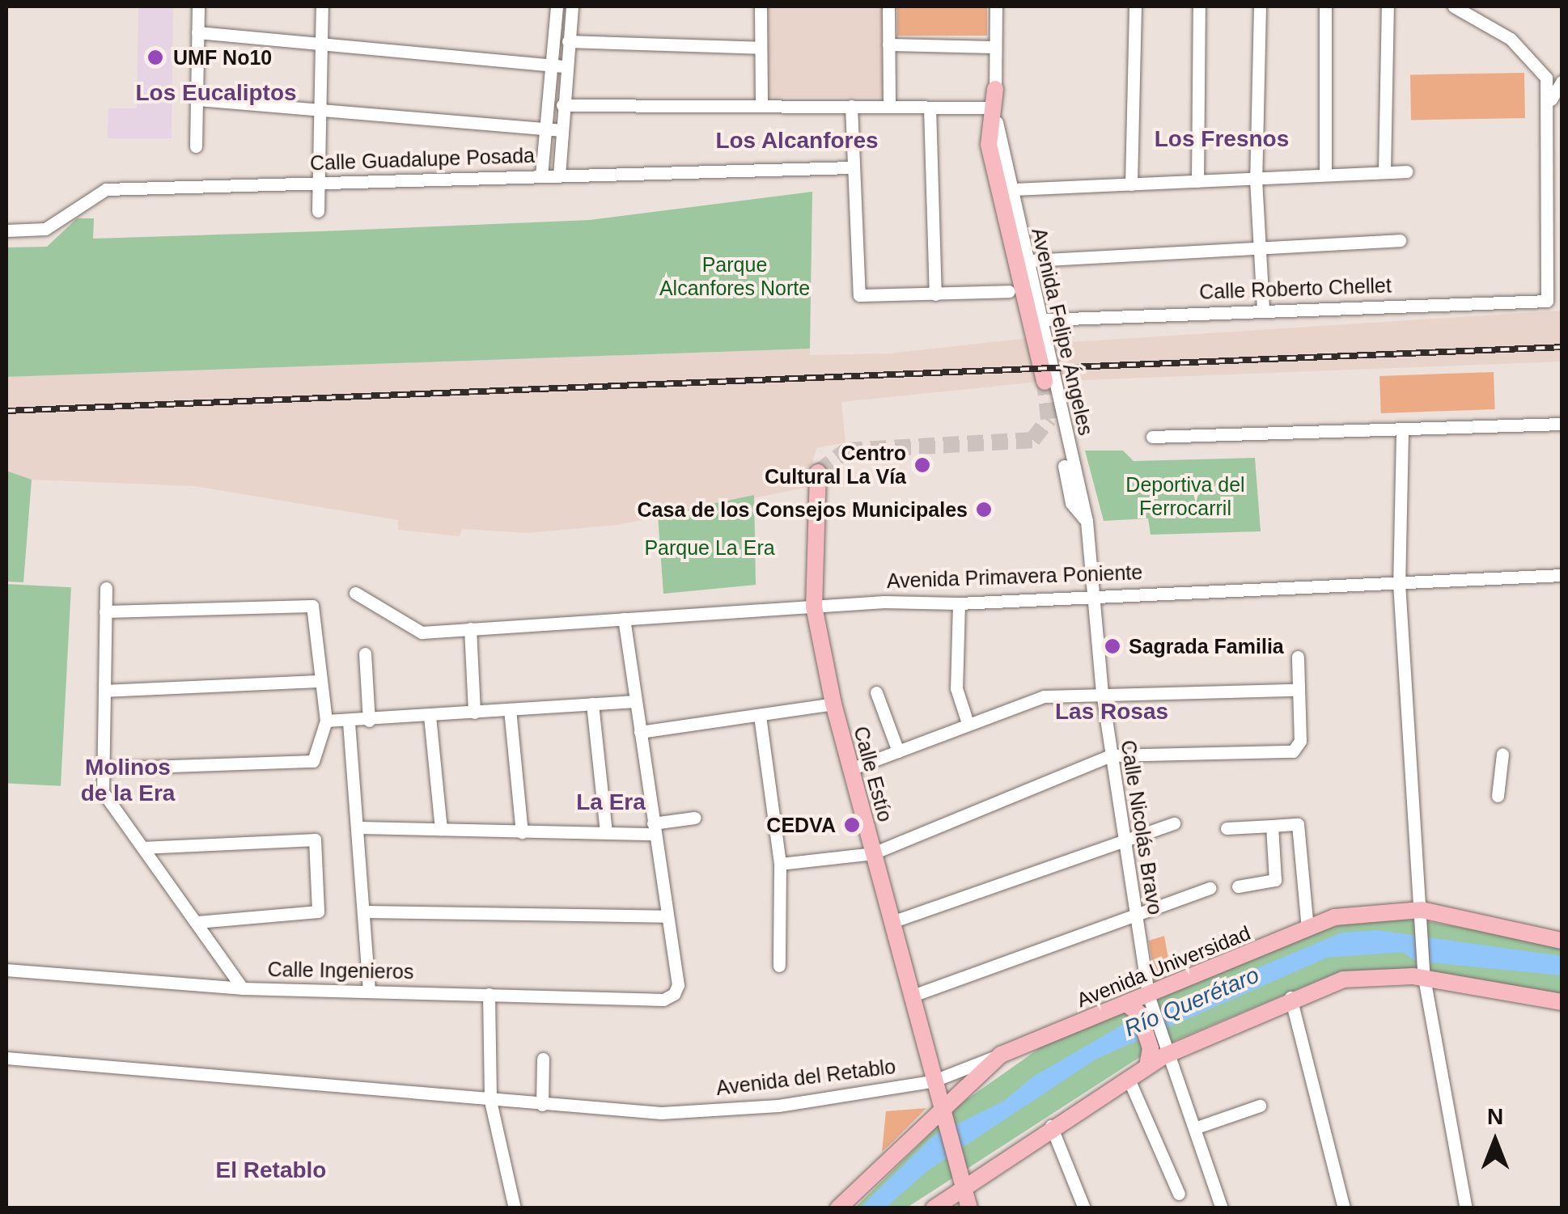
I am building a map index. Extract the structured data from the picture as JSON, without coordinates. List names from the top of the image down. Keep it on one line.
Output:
{"streets":{"main road":["Avenida Felipe Ángeles","Calle Estío","Avenida Universidad"],"street":["Calle Guadalupe Posada","Calle Roberto Chellet","Avenida Primavera Poniente","Calle Nicolás Bravo","Calle Ingenieros","Avenida del Retablo"]},"crossings":[["Avenida Felipe Ángeles","Calle Nicolás Bravo"],["Avenida Primavera Poniente","Calle Estío"],["Avenida Primavera Poniente","Calle Nicolás Bravo"],["Calle Estío","Avenida del Retablo"],["Calle Nicolás Bravo","Avenida Universidad"],["Avenida Universidad","Avenida del Retablo"]],"districts":["Los Eucaliptos","Los Fresnos","Los Alcanfores","Las Rosas","Molinos de la Era","La Era","El Retablo"],"water":["Río Querétaro"],"parks":["Parque Alcanfores Norte","Deportiva del Ferrocarril","Parque La Era"],"places":["UMF No10","Centro Cultural La Vía","Casa de los Consejos Municipales","Sagrada Familia","CEDVA"],"north":"top"}
